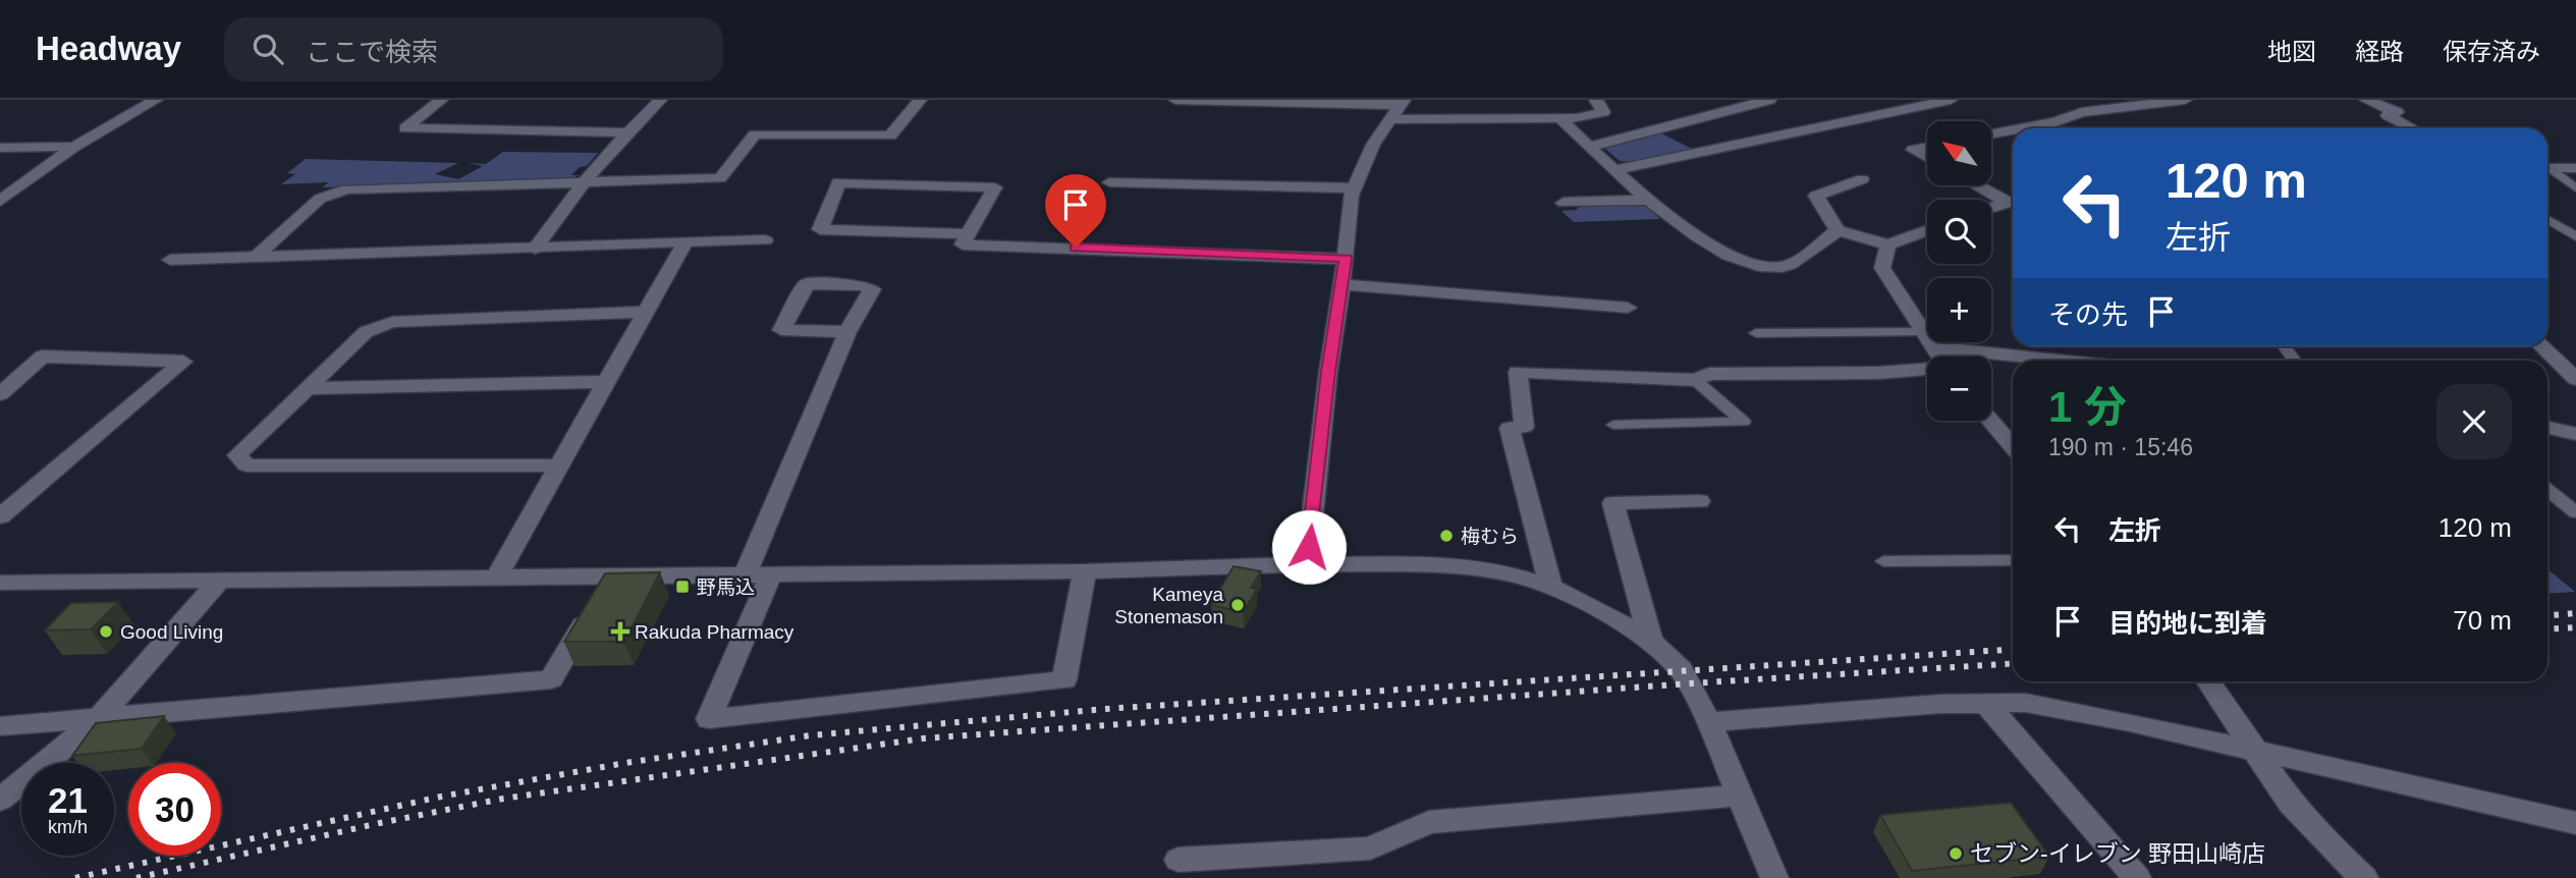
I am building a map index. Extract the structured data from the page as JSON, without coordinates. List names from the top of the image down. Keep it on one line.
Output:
{"places":{"other":["梅むら","Kameya Stonemason","Good Living","セブン-イレブン 野田山崎店"],"transit":["野馬込"],"health":["Rakuda Pharmacy"]},"north":"top left","page":{"header":"Headway","search":"ここで検索","nav":["地図","経路","保存済み"],"map_buttons":["+","−"],"turn":["120 m","左折"],"then":"その先","heading":["1 分","190 m · 15:46"],"list":[{"name":"左折","value":"120 m"},{"name":"目的地に到着","value":"70 m"}],"speed":"21 km/h","limit":"30"}}
